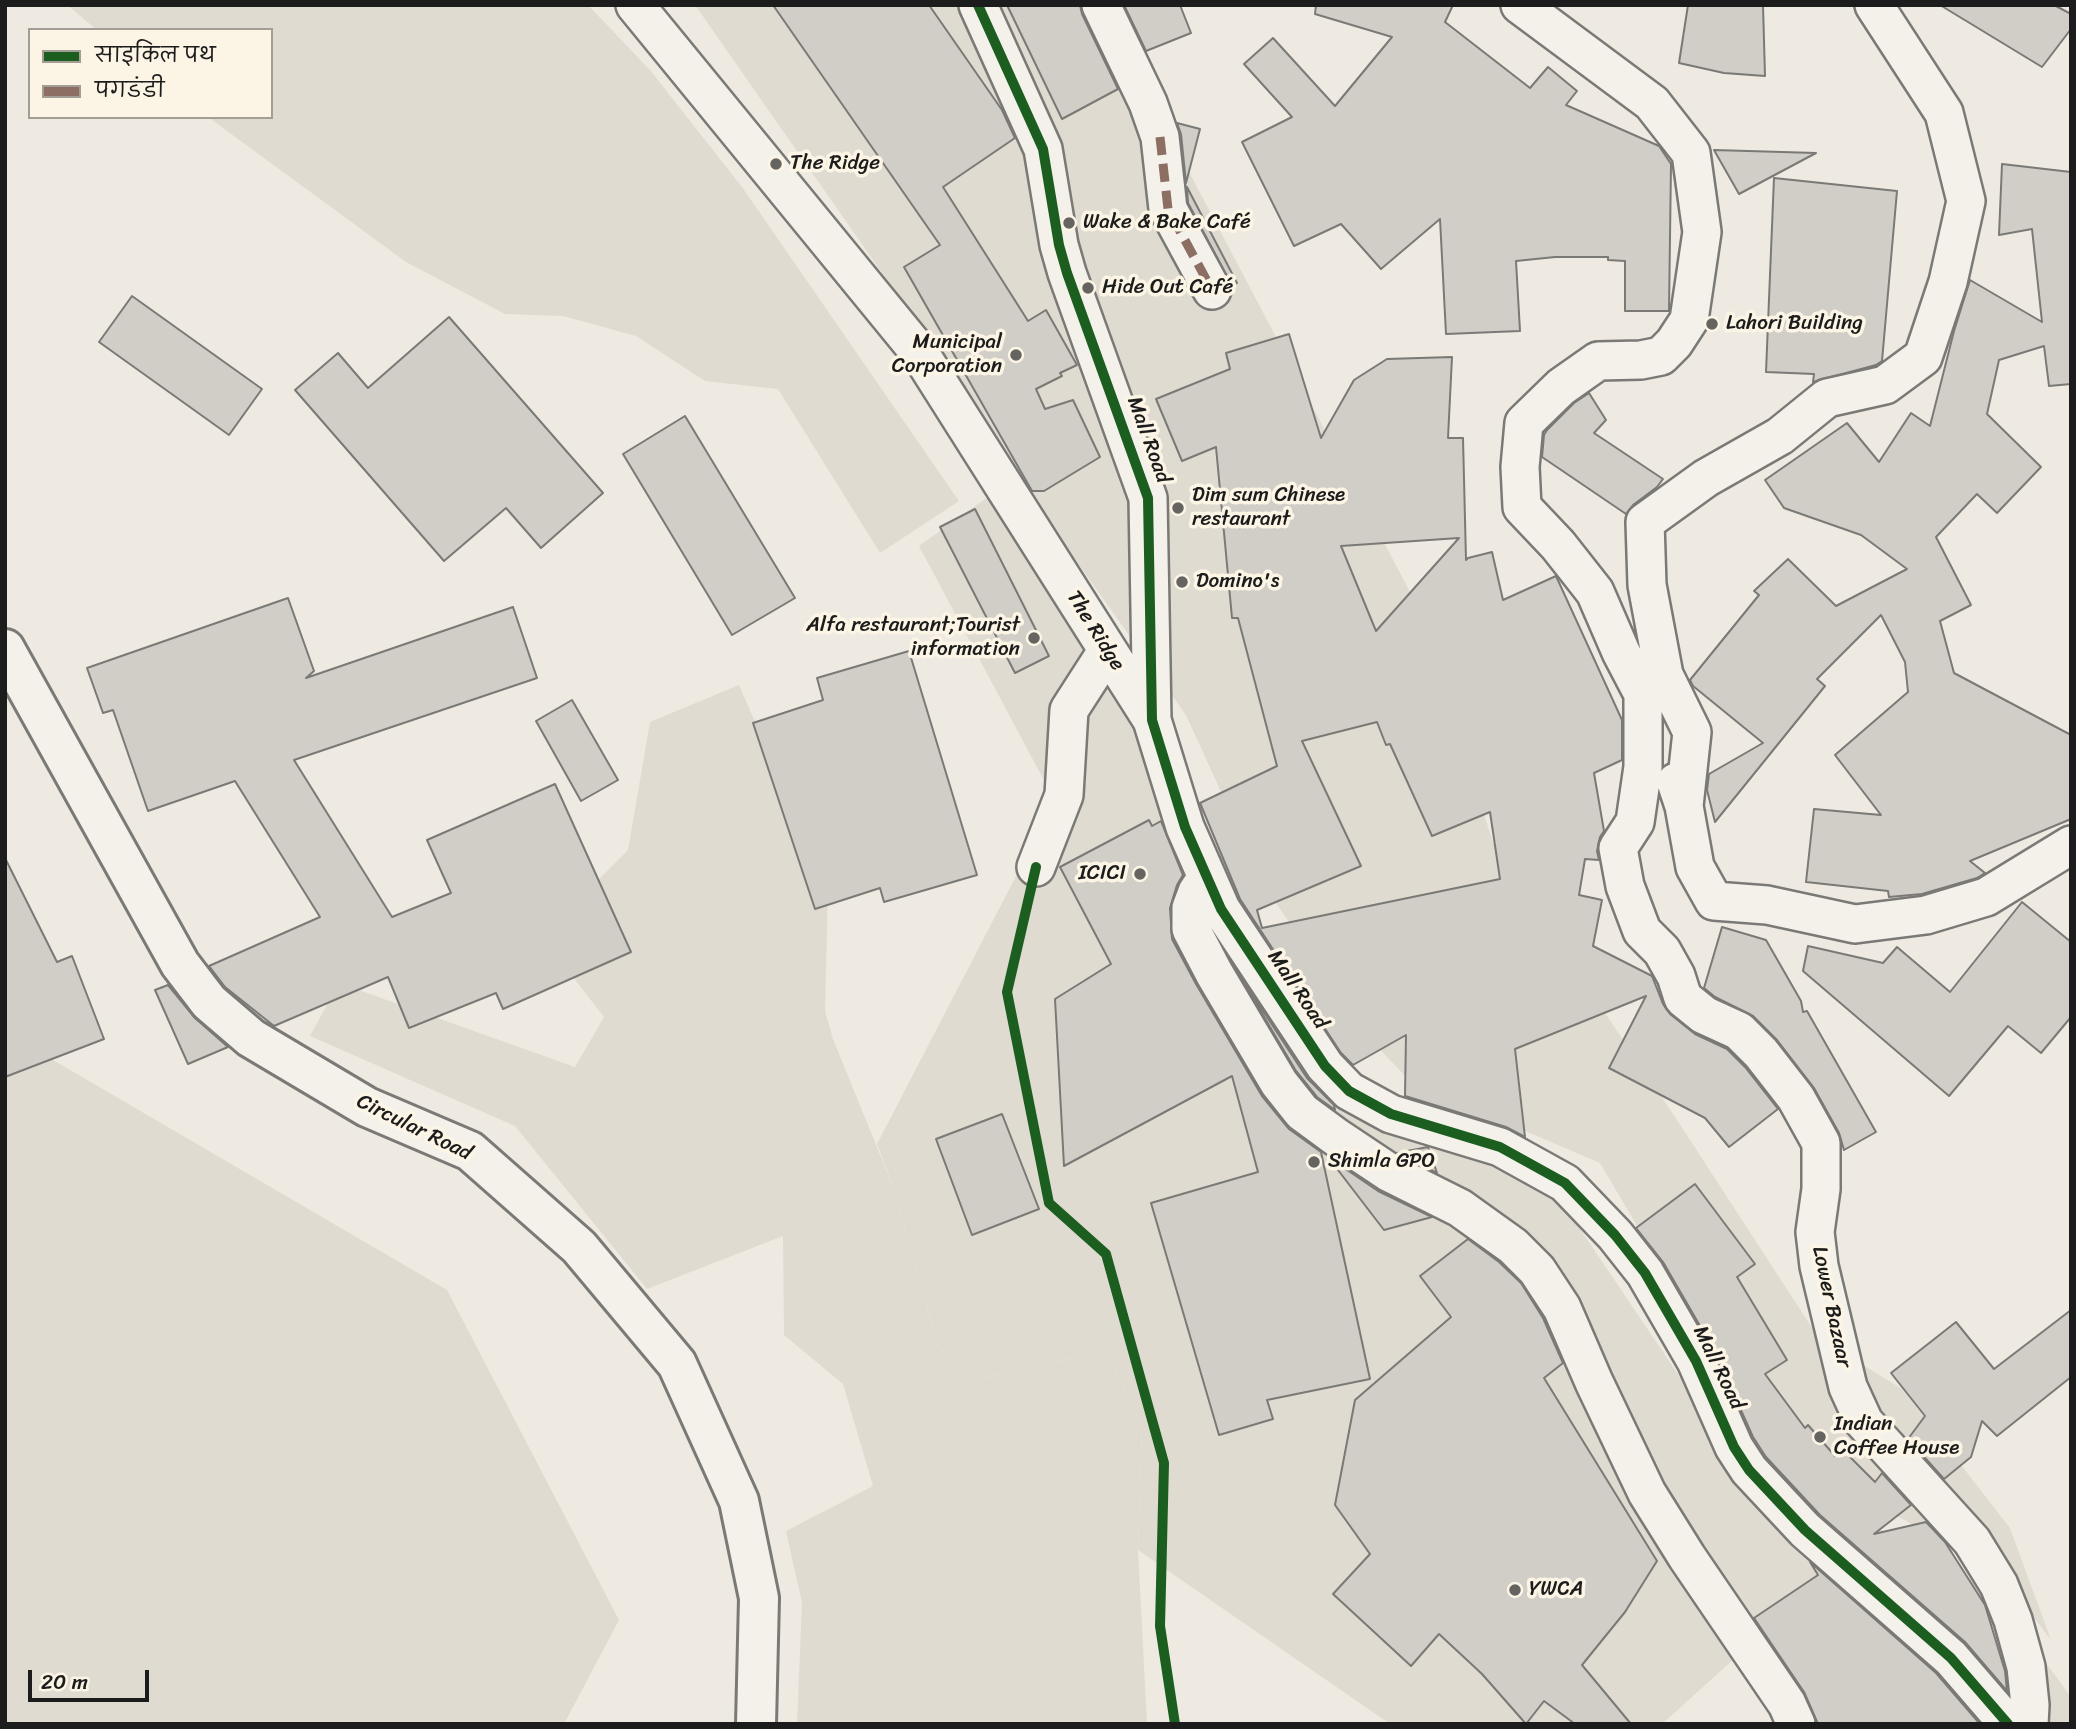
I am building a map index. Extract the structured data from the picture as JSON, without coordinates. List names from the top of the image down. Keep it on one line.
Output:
{"streets":{"main road":["Circular Road"],"street":["Mall Road","The Ridge","Lower Bazaar"]},"crossings":[["Mall Road","The Ridge"]],"places":["The Ridge","Wake & Bake Café","Hide Out Café","Lahori Building","Municipal Corporation","Dim sum Chinese restaurant","Domino's","Alfa restaurant;Tourist information","ICICI","Shimla GPO","Indian Coffee House","YWCA"],"legend":["साइकिल पथ","पगडंडी"],"scale_bar":"20 m"}
